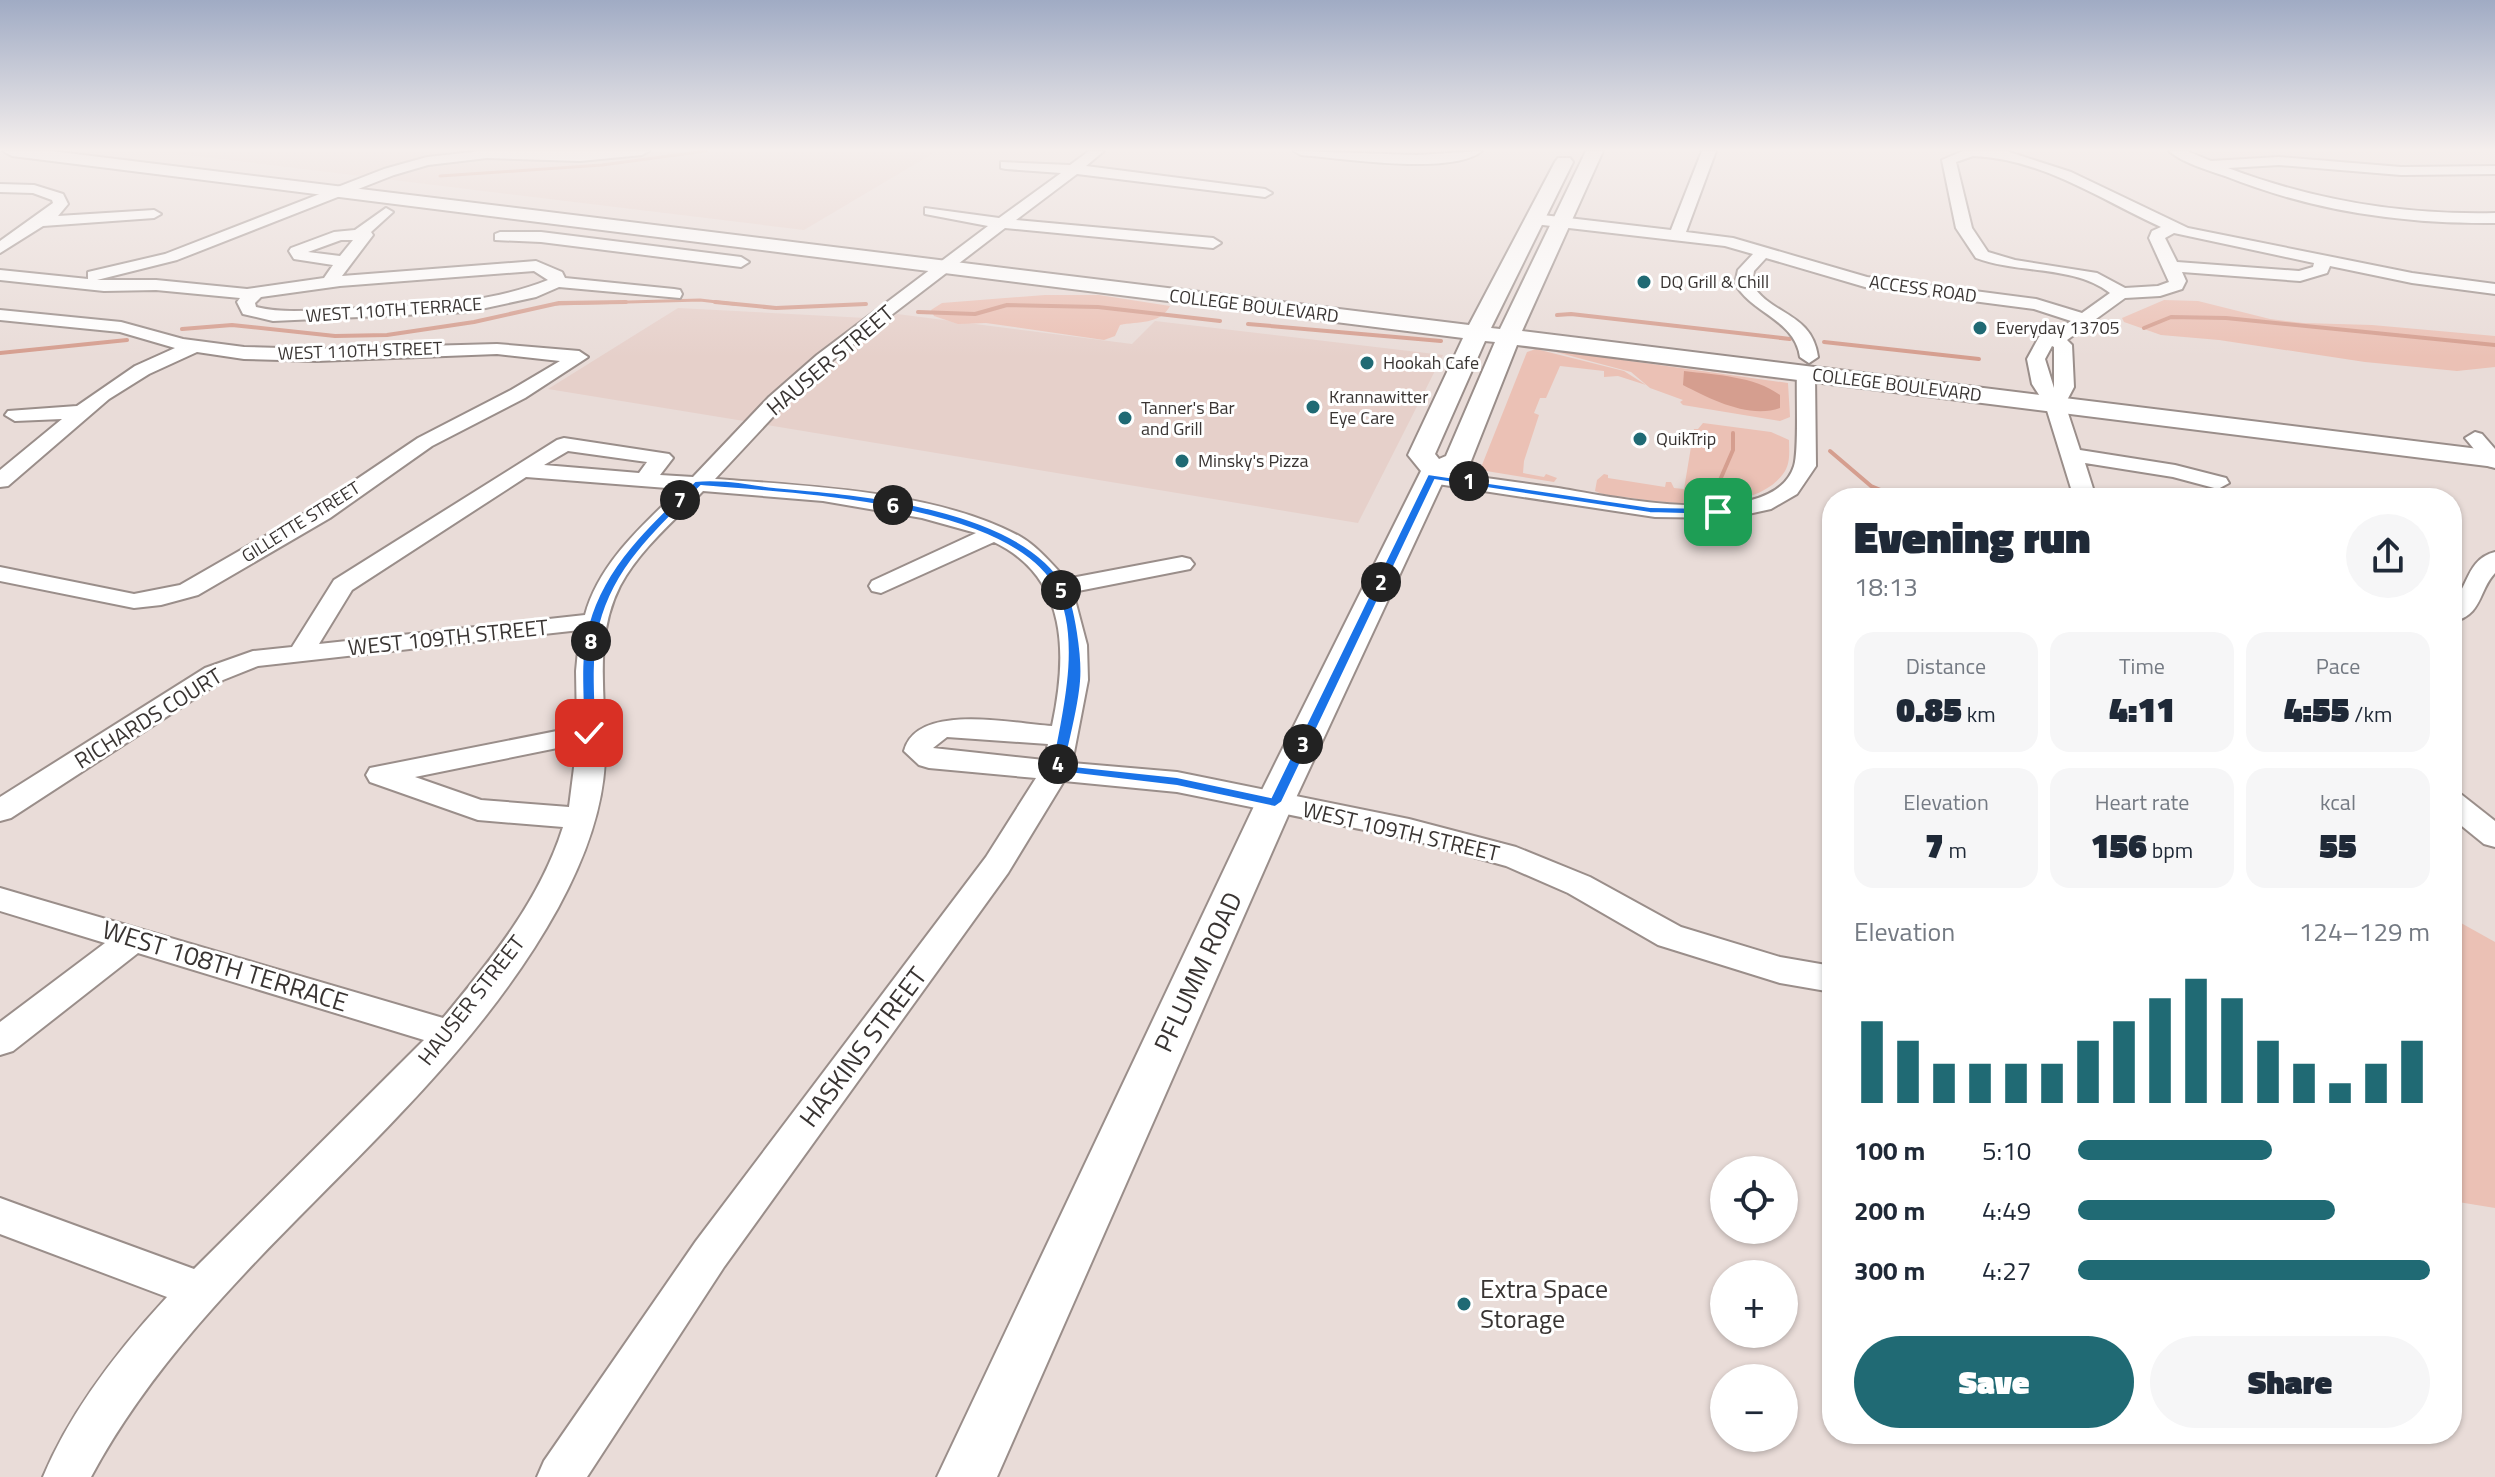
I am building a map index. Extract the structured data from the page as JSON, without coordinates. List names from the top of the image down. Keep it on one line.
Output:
{"streets":{"main road":["COLLEGE BOULEVARD","PFLUMM ROAD"],"street":["ACCESS ROAD","WEST 110TH TERRACE","WEST 110TH STREET","HAUSER STREET","GILLETTE STREET","WEST 109TH STREET","RICHARDS COURT","WEST 108TH TERRACE","HASKINS STREET"]},"crossings":[["ACCESS ROAD","PFLUMM ROAD"],["COLLEGE BOULEVARD","HAUSER STREET"],["COLLEGE BOULEVARD","PFLUMM ROAD"],["WEST 110TH STREET","GILLETTE STREET"],["HAUSER STREET","WEST 109TH STREET"],["HAUSER STREET","WEST 108TH TERRACE"],["WEST 109TH STREET","RICHARDS COURT"],["WEST 109TH STREET","PFLUMM ROAD"],["WEST 109TH STREET","HASKINS STREET"]],"places":["DQ Grill & Chill","Everyday 13705","Hookah Cafe","Krannawitter Eye Care","Tanner's Bar and Grill","QuikTrip","Minsky's Pizza","Extra Space Storage"],"page":{"pins":["1","7","6","2","5","8","3","4"],"heading":["Evening run","18:13"],"stats":[["Distance","0.85 km"],["Time","4:11"],["Pace","4:55 /km"],["Elevation","7 m"],["Heart rate","156 bpm"],["kcal","55"]],"chart":["Elevation","124–129 m"],"list":[{"name":"100 m","note":"5:10"},{"name":"200 m","note":"4:49"},{"name":"300 m","note":"4:27"}],"map_buttons":["+","−"],"buttons":["Save","Share"]}}
